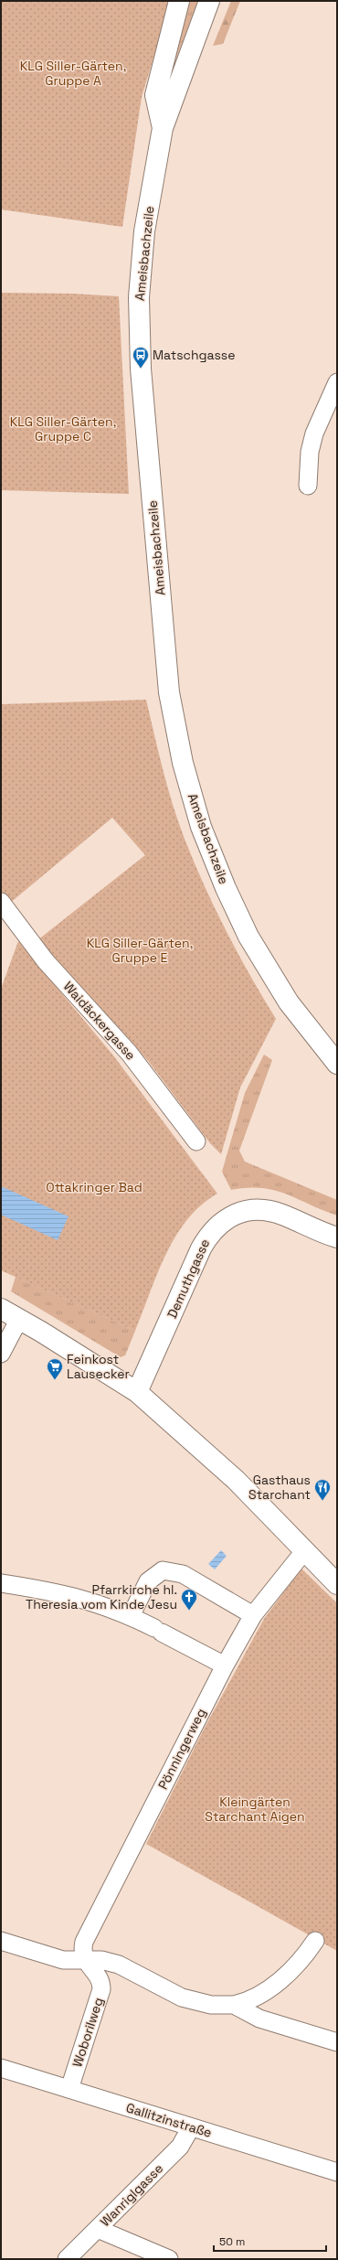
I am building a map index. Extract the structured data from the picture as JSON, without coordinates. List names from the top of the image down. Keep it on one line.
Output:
{"streets":{"street":["Ameisbachzeile","Waidäckergasse","Demuthgasse","Pönningerweg","Woborilweg","Gallitzinstraße","Wanriglgasse"]},"crossings":[["Pönningerweg","Woborilweg"],["Woborilweg","Gallitzinstraße"],["Gallitzinstraße","Wanriglgasse"]],"parks":["KLG Siller-Gärten, Gruppe A","KLG Siller-Gärten, Gruppe C","KLG Siller-Gärten, Gruppe E","Ottakringer Bad","Kleingärten Starchant Aigen"],"places":{"bus stop":["Matschgasse"],"supermarket":["Feinkost Lausecker"],"restaurant":["Gasthaus Starchant"],"church":["Pfarrkirche hl. Theresia vom Kinde Jesu"]},"scale_bar":"50 m"}
